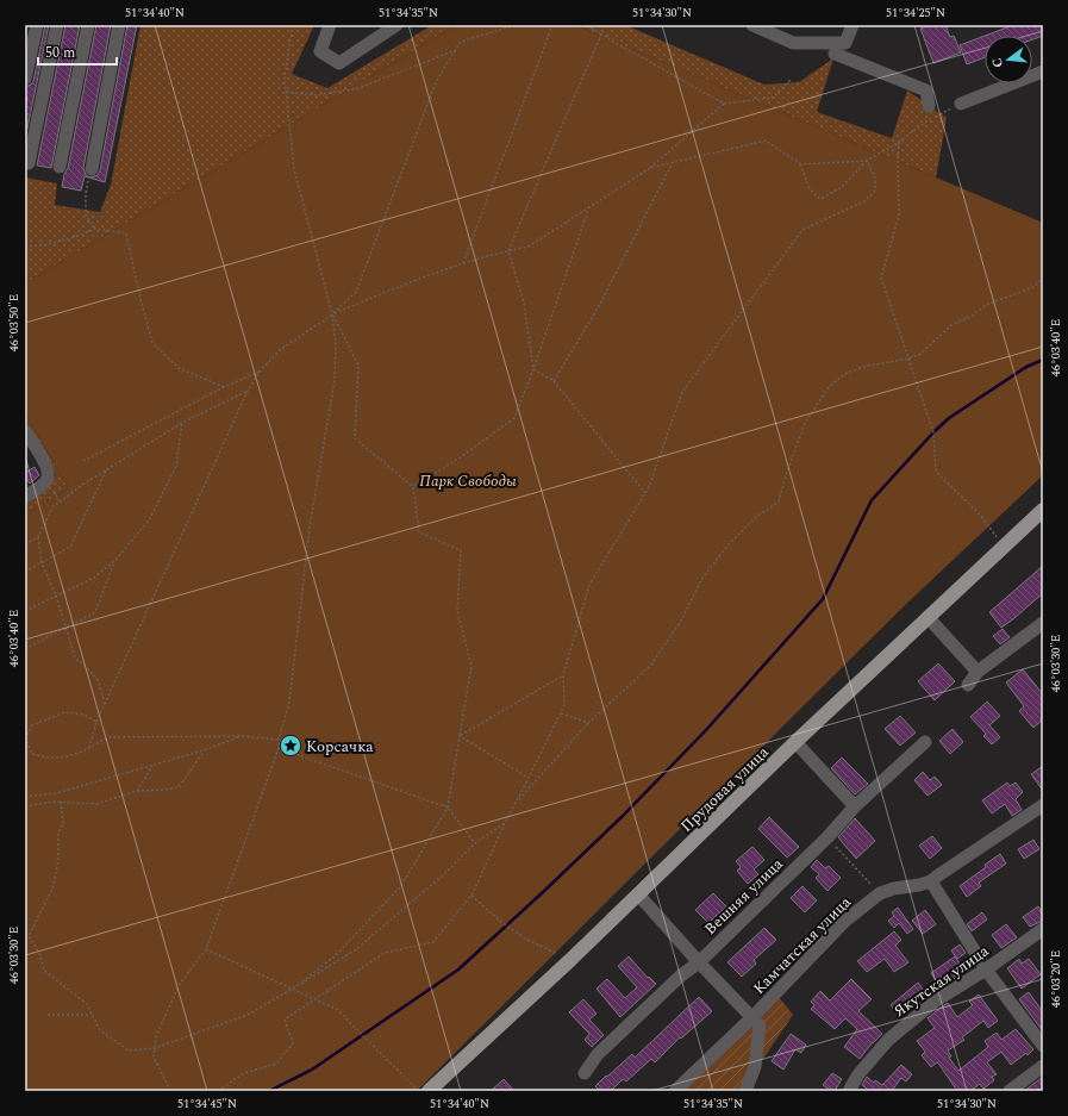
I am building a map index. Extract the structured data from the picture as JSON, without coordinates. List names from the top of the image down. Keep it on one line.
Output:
{"streets":{"main road":["Прудовая улица"],"street":["Вешняя улица","Камчатская улица","Якутская улица"]},"parks":["Парк Свободы"],"places":{"place":["Корсачка"]},"scale_bar":"50 m","north":"left","coordinates":["51°34'40\"N","51°34'35\"N","51°34'30\"N","51°34'25\"N","46°03'50\"E","46°03'40\"E","46°03'30\"E","46°03'20\"E","51°34'45\"N"]}
